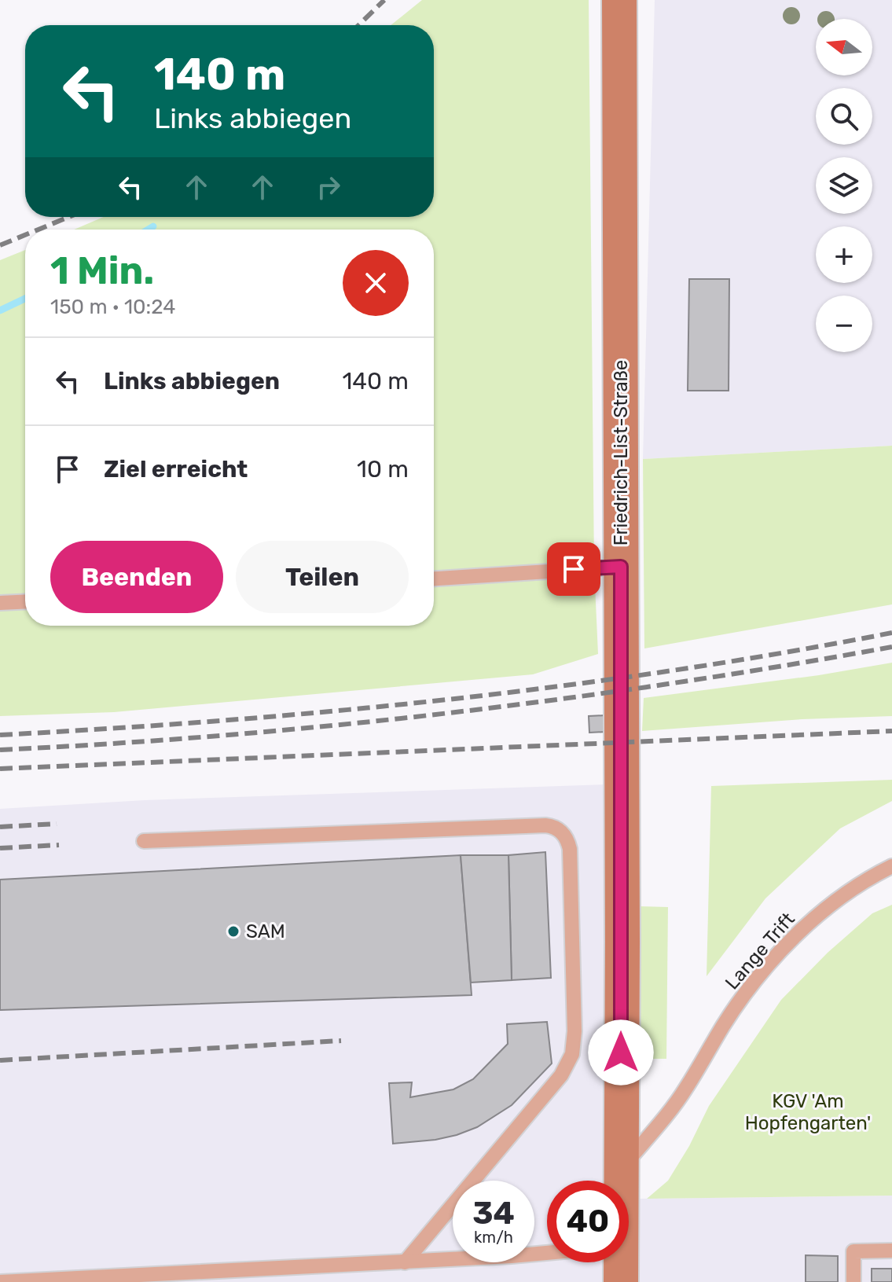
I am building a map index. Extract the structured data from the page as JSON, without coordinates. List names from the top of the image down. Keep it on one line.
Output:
{"streets":{"street":["Friedrich-List-Straße"],"lane":["Lange Trift"]},"crossings":[["Friedrich-List-Straße","Lange Trift"]],"parks":["KGV 'Am Hopfengarten'"],"places":["SAM"],"north":"left","page":{"map_buttons":["+","−"],"turn":["140 m","Links abbiegen"],"heading":["1 Min.","150 m · 10:24"],"list":[{"name":"Links abbiegen","value":"140 m"},{"name":"Ziel erreicht","value":"10 m"}],"buttons":["Beenden","Teilen"],"speed":"34 km/h","limit":"40"}}
